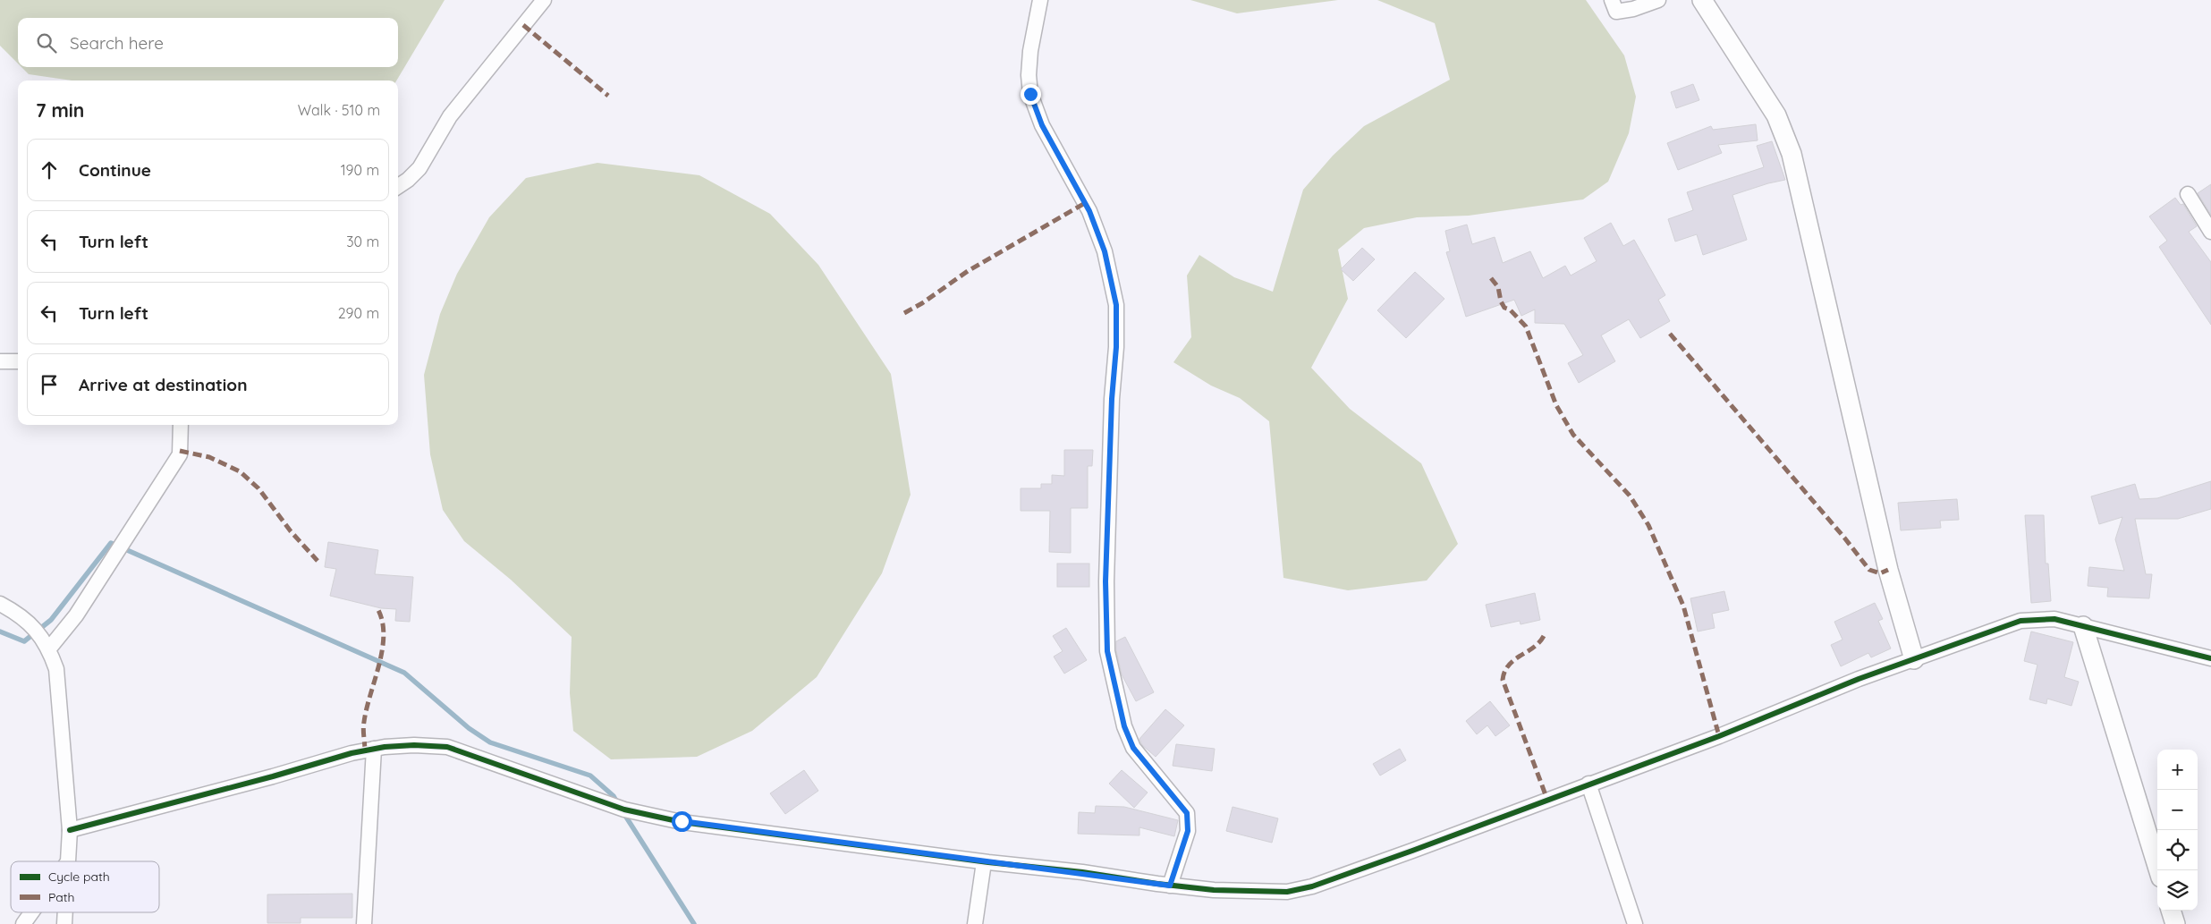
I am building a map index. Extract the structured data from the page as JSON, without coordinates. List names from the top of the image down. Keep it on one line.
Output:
{"legend":["Cycle path","Path"],"page":{"search":"Search here","heading":["7 min","Walk · 510 m"],"list":[["Continue","190 m"],["Turn left","30 m"],["Turn left","290 m"],"Arrive at destination"],"map_buttons":["+","−"]}}
